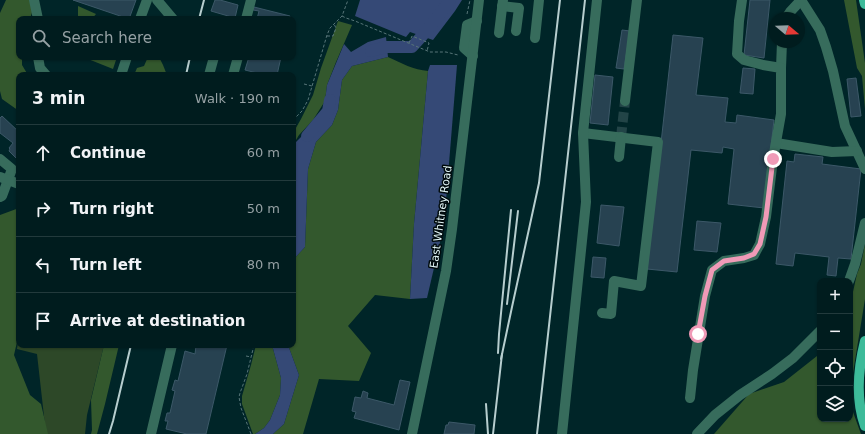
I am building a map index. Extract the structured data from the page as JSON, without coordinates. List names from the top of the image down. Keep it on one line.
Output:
{"streets":{"street":["East Whitney Road"]},"north":"right","page":{"search":"Search here","heading":["3 min","Walk · 190 m"],"list":[["Continue","60 m"],["Turn right","50 m"],["Turn left","80 m"],"Arrive at destination"],"map_buttons":["+","−"]}}
